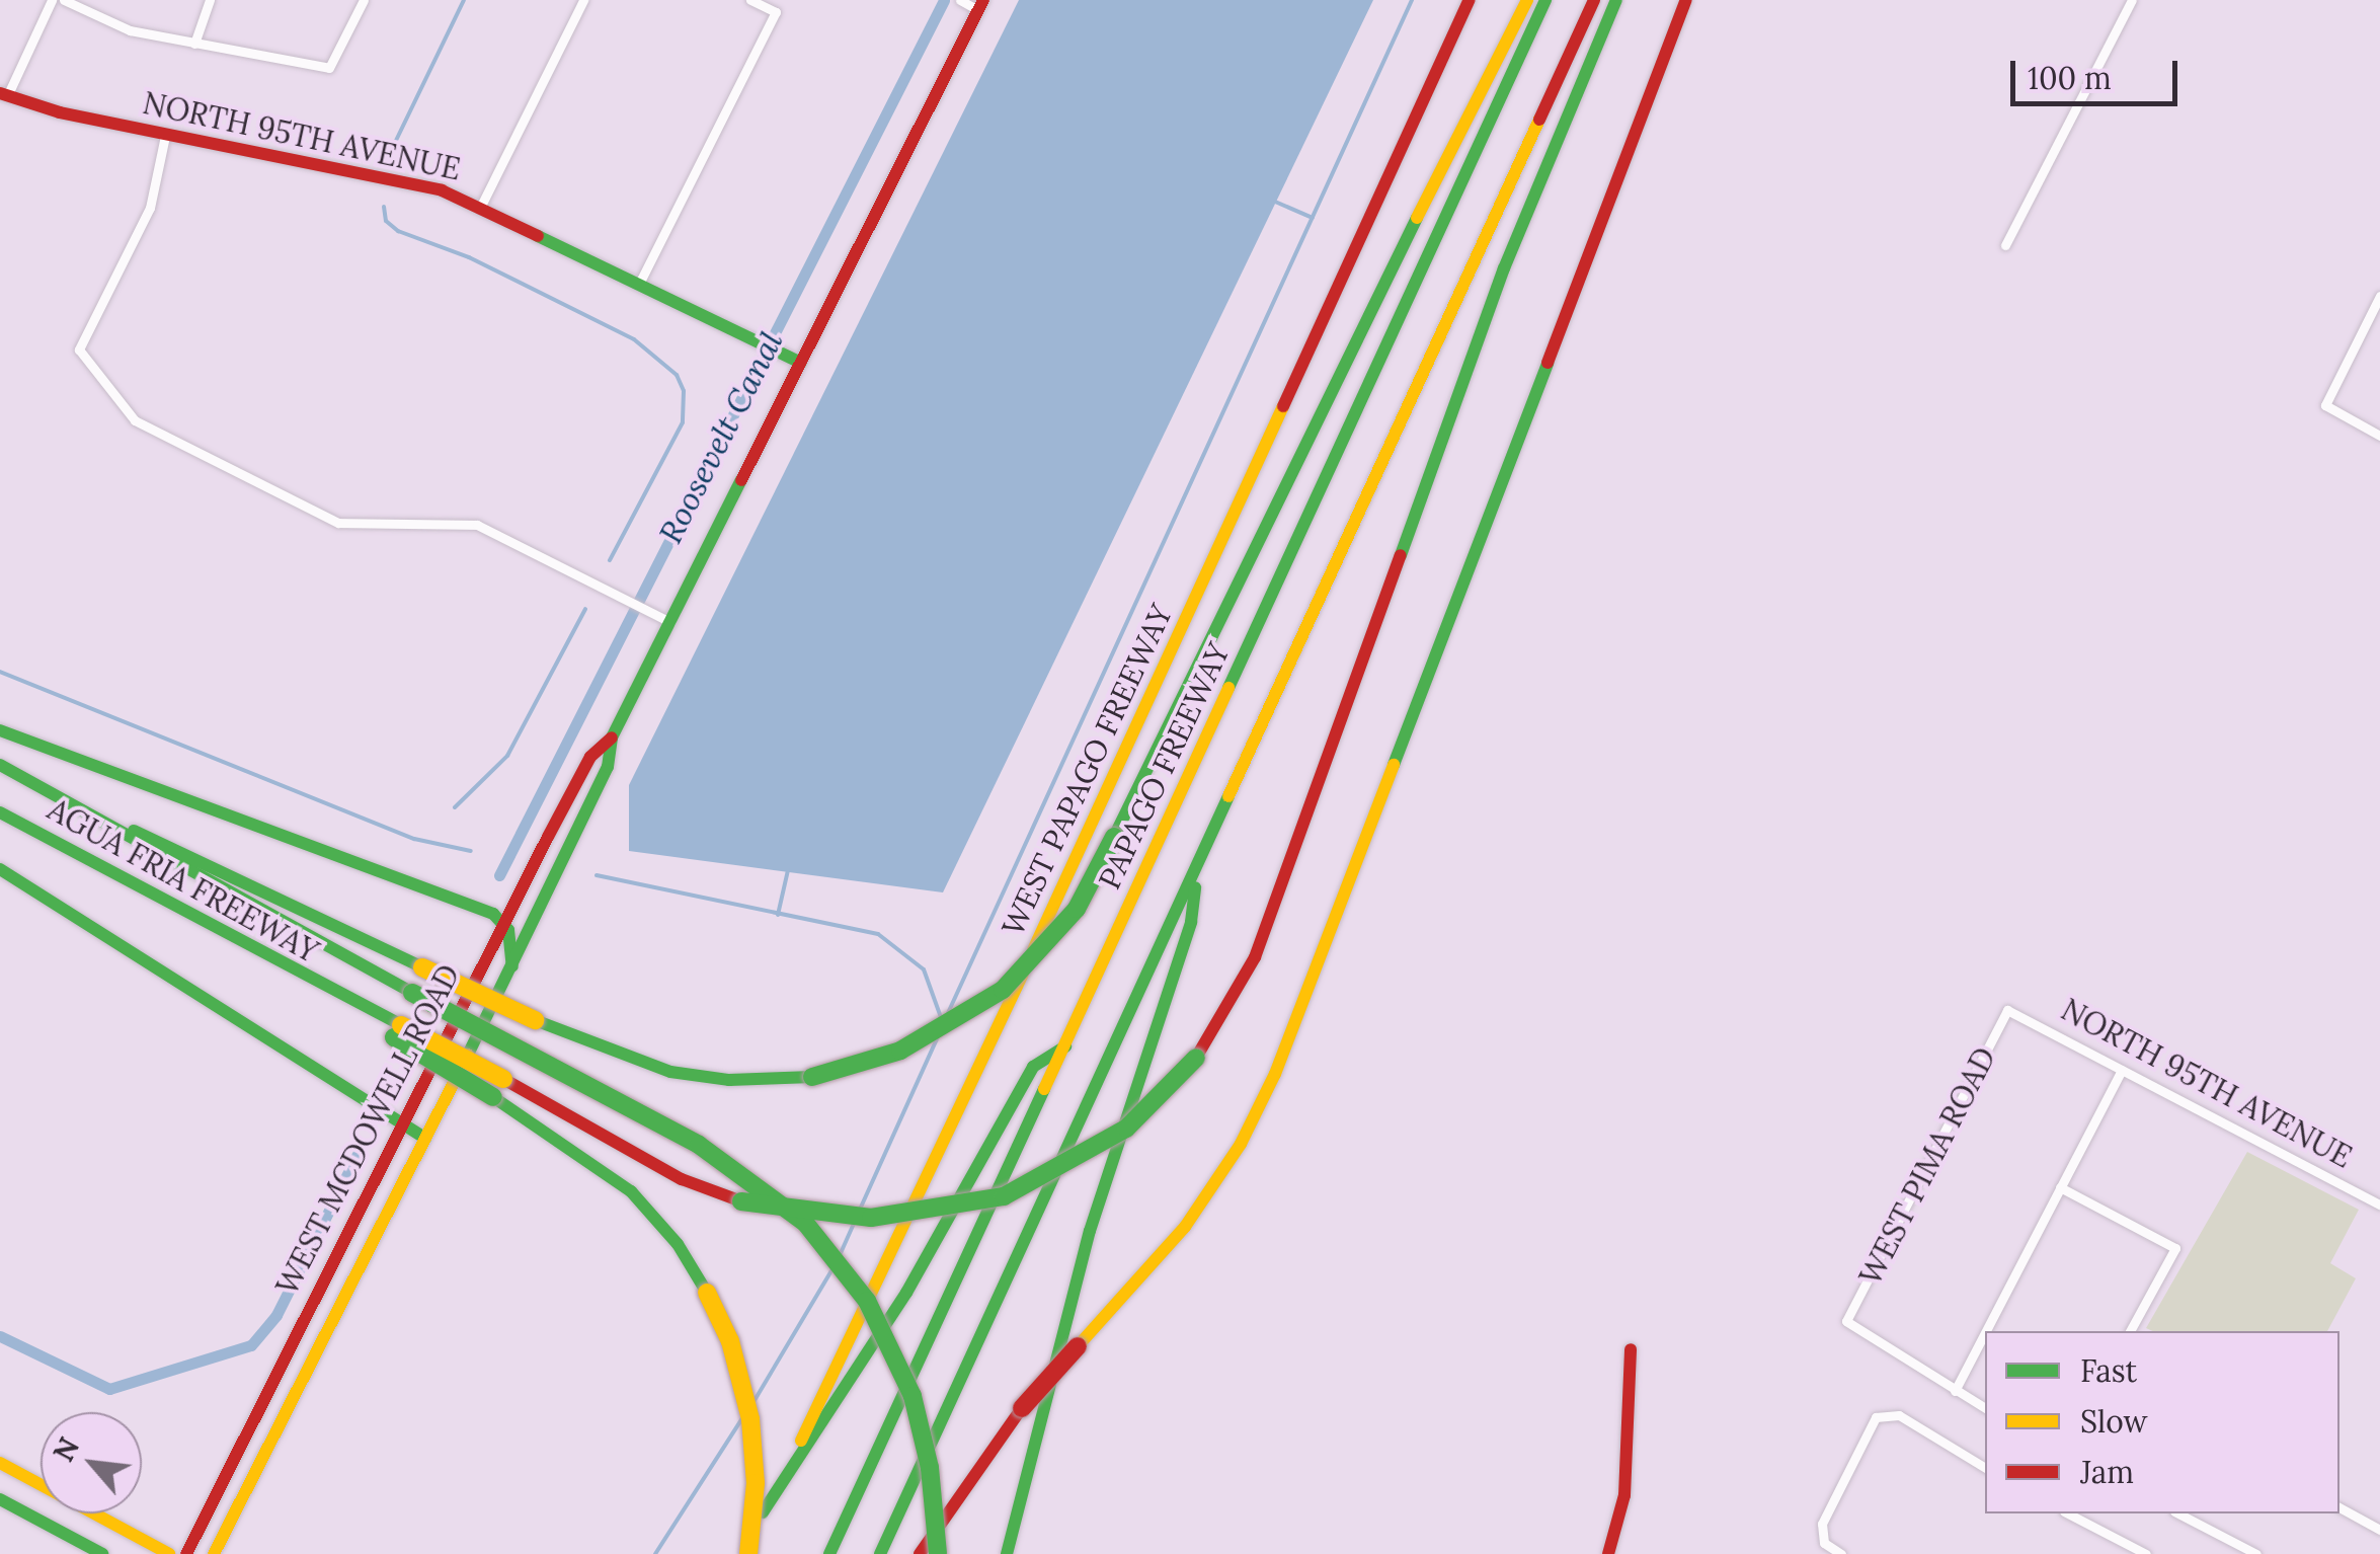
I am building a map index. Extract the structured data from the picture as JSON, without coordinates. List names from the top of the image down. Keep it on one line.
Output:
{"streets":{"main road":["NORTH 95TH AVENUE","PAPAGO FREEWAY","WEST PAPAGO FREEWAY","AGUA FRIA FREEWAY","WEST MCDOWELL ROAD"],"street":["WEST PIMA ROAD"]},"crossings":[["NORTH 95TH AVENUE","WEST MCDOWELL ROAD"],["NORTH 95TH AVENUE","WEST PIMA ROAD"]],"water":["Roosevelt Canal"],"legend":["Fast","Slow","Jam"],"scale_bar":"100 m","north":"top left"}
